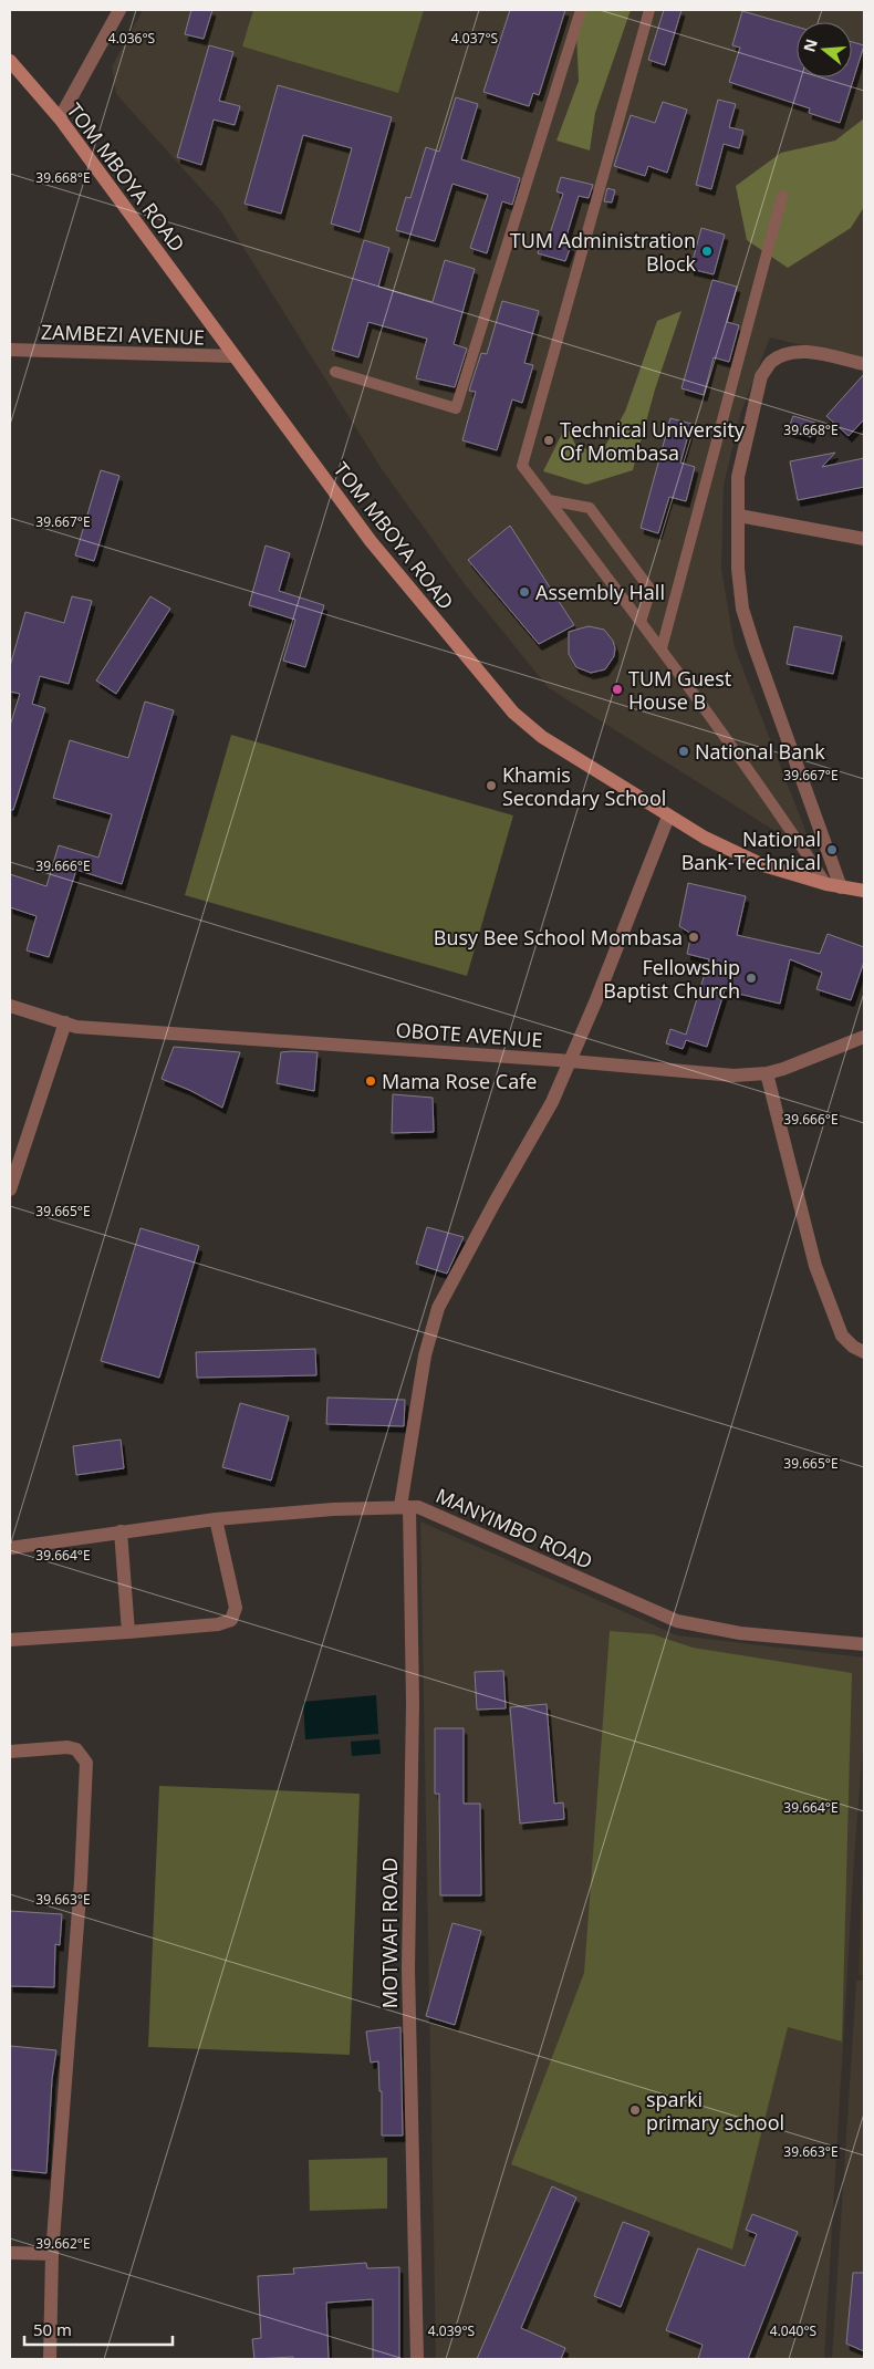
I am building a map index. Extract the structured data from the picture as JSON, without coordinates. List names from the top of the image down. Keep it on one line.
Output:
{"streets":{"main road":["TOM MBOYA ROAD"],"street":["ZAMBEZI AVENUE","OBOTE AVENUE","MANYIMBO ROAD","MOTWAFI ROAD"]},"crossings":[["TOM MBOYA ROAD","ZAMBEZI AVENUE"],["TOM MBOYA ROAD","MOTWAFI ROAD"],["OBOTE AVENUE","MOTWAFI ROAD"],["MANYIMBO ROAD","MOTWAFI ROAD"]],"places":["TUM Administration Block","Technical University Of Mombasa","Assembly Hall","TUM Guest House B","National Bank","Khamis Secondary School","National Bank-Technical","Busy Bee School Mombasa","Fellowship Baptist Church","Mama Rose Cafe","sparki primary school"],"scale_bar":"50 m","north":"left","coordinates":["4.036°S","4.037°S","39.668°E","39.667°E","39.666°E","39.665°E","39.664°E","39.663°E","39.662°E","4.039°S","4.040°S"]}
